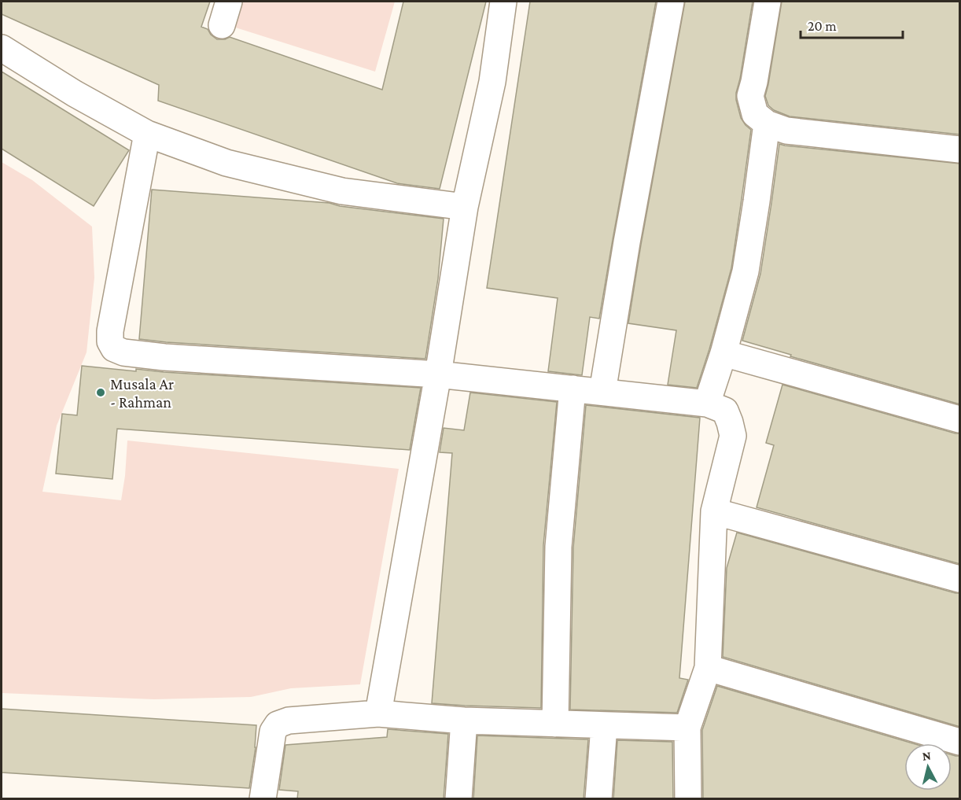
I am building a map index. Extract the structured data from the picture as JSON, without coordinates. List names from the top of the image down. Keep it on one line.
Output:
{"places":["Musala Ar - Rahman"],"scale_bar":"20 m","north":"top"}
